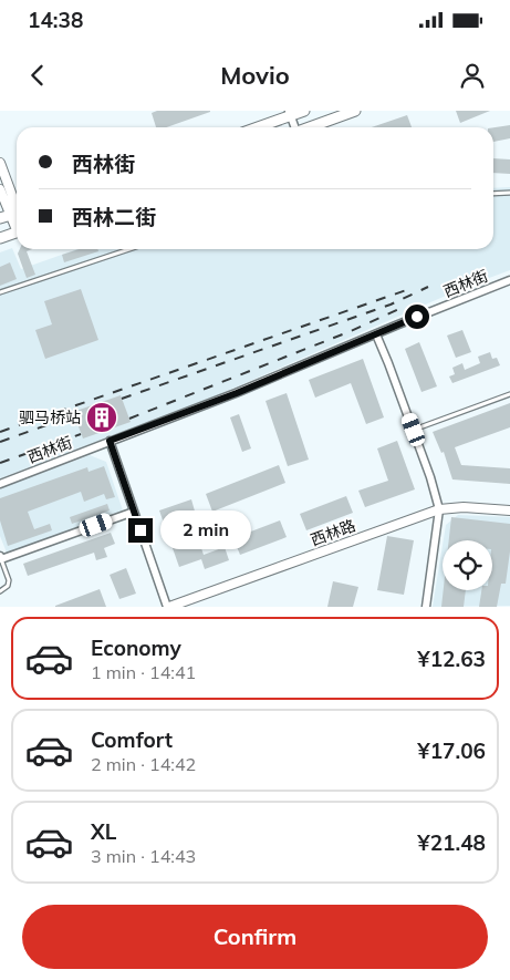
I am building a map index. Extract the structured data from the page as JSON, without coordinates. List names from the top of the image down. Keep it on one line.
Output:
{"streets":{"street":["西林街","西林路"]},"places":{"building":["驷马桥站"]},"page":{"status":"14:38","header":"Movio","banner":["西林街","西林二街"],"bubble":"2 min","list":[{"name":"Economy","note":"1 min · 14:41","value":"¥12.63"},{"name":"Comfort","note":"2 min · 14:42","value":"¥17.06"},{"name":"XL","note":"3 min · 14:43","value":"¥21.48"}],"buttons":"Confirm"}}
